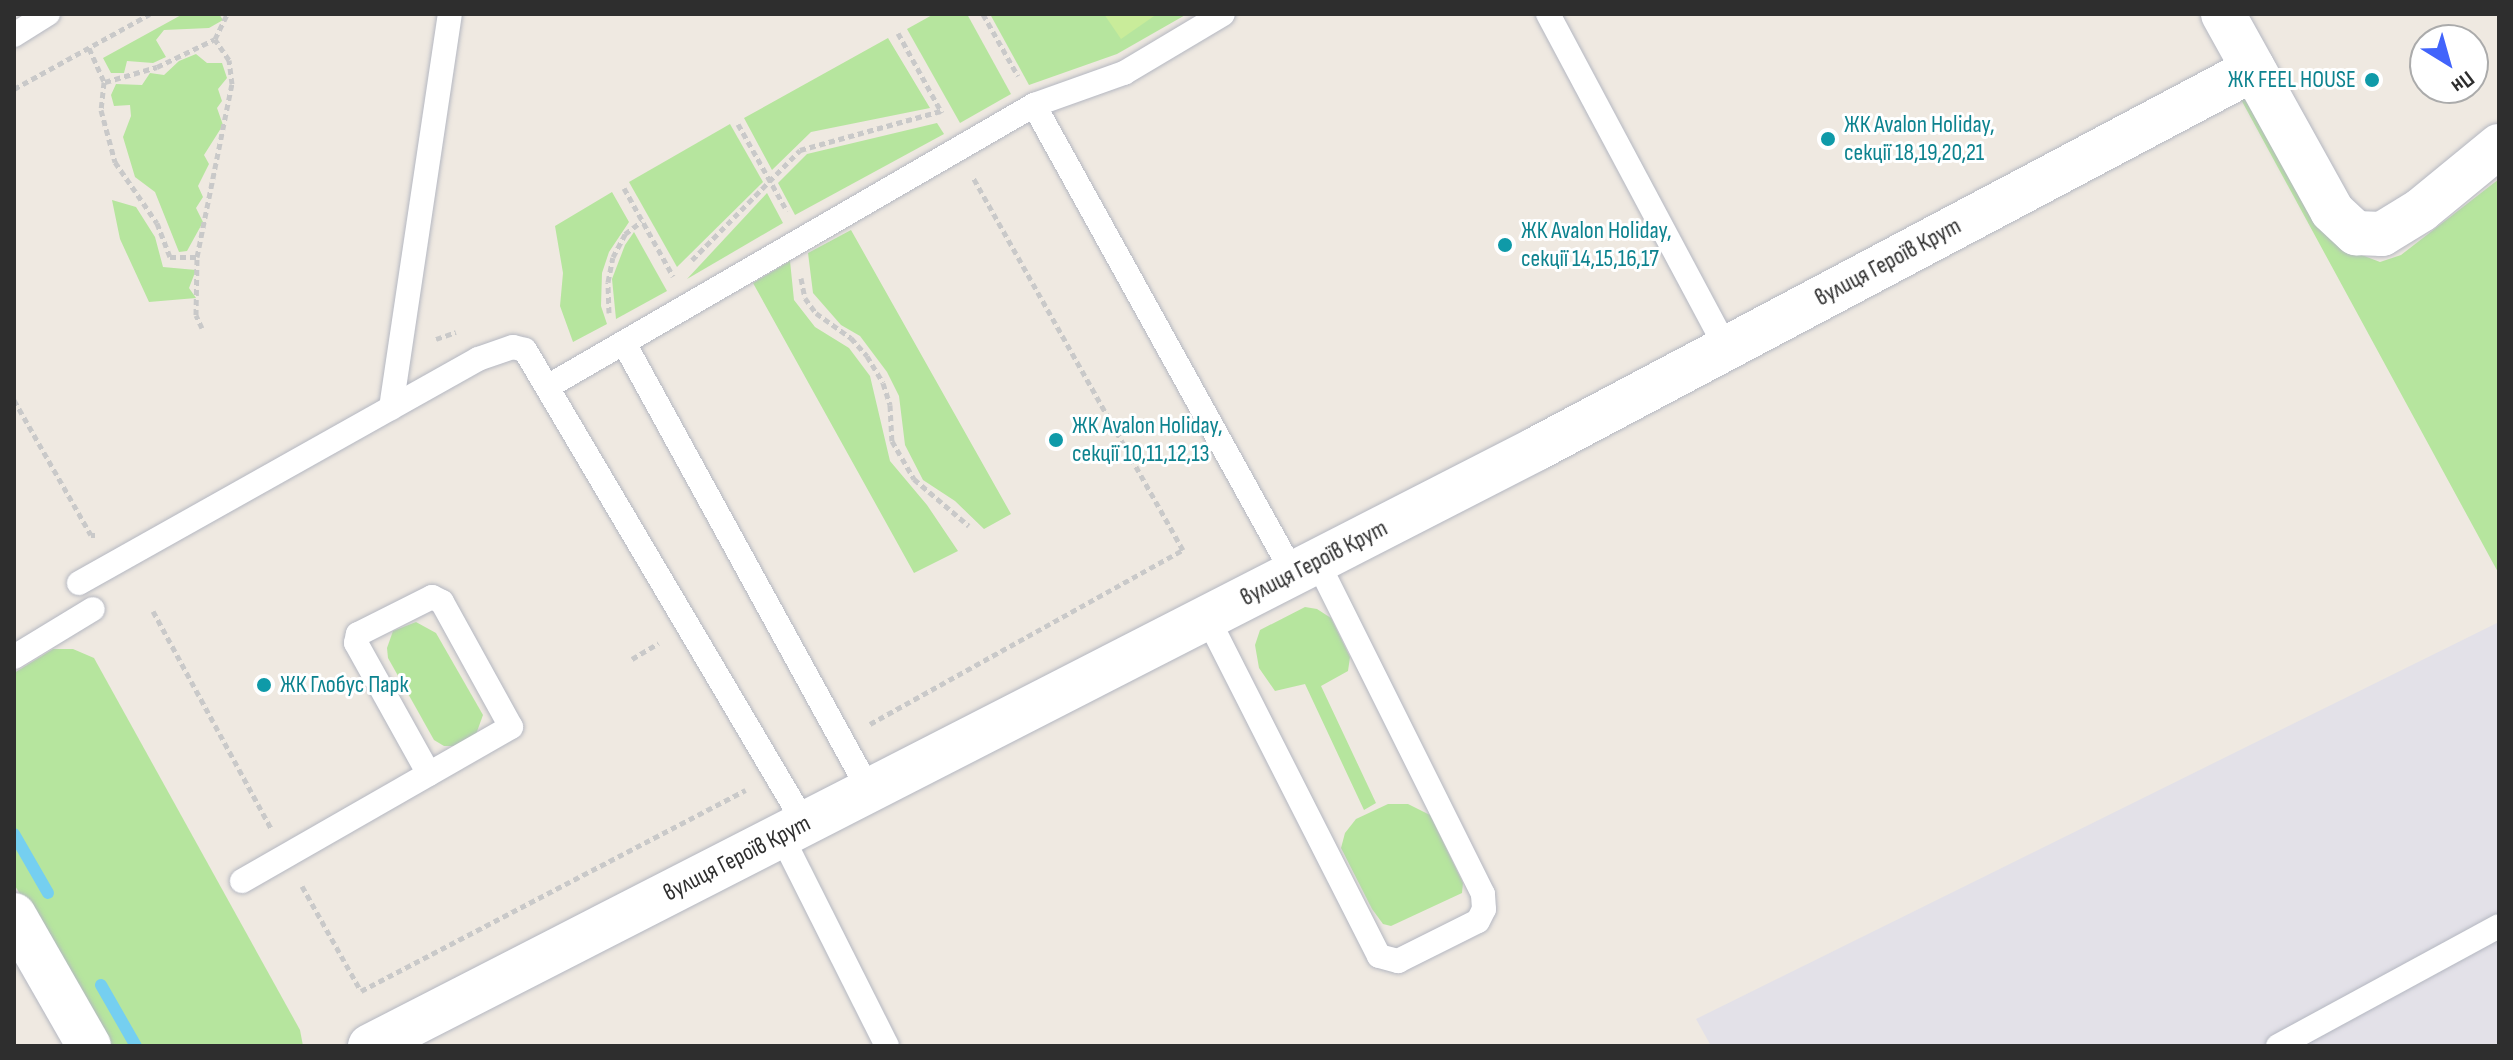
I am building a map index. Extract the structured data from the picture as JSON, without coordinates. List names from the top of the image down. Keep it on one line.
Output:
{"streets":{"street":["вулиця Героїв Крут"]},"places":["ЖК FEEL HOUSE","ЖК Avalon Holiday, секції 18,19,20,21","ЖК Avalon Holiday, секції 14,15,16,17","ЖК Avalon Holiday, секції 10,11,12,13","ЖК Глобус Парк"],"north":"bottom right"}
